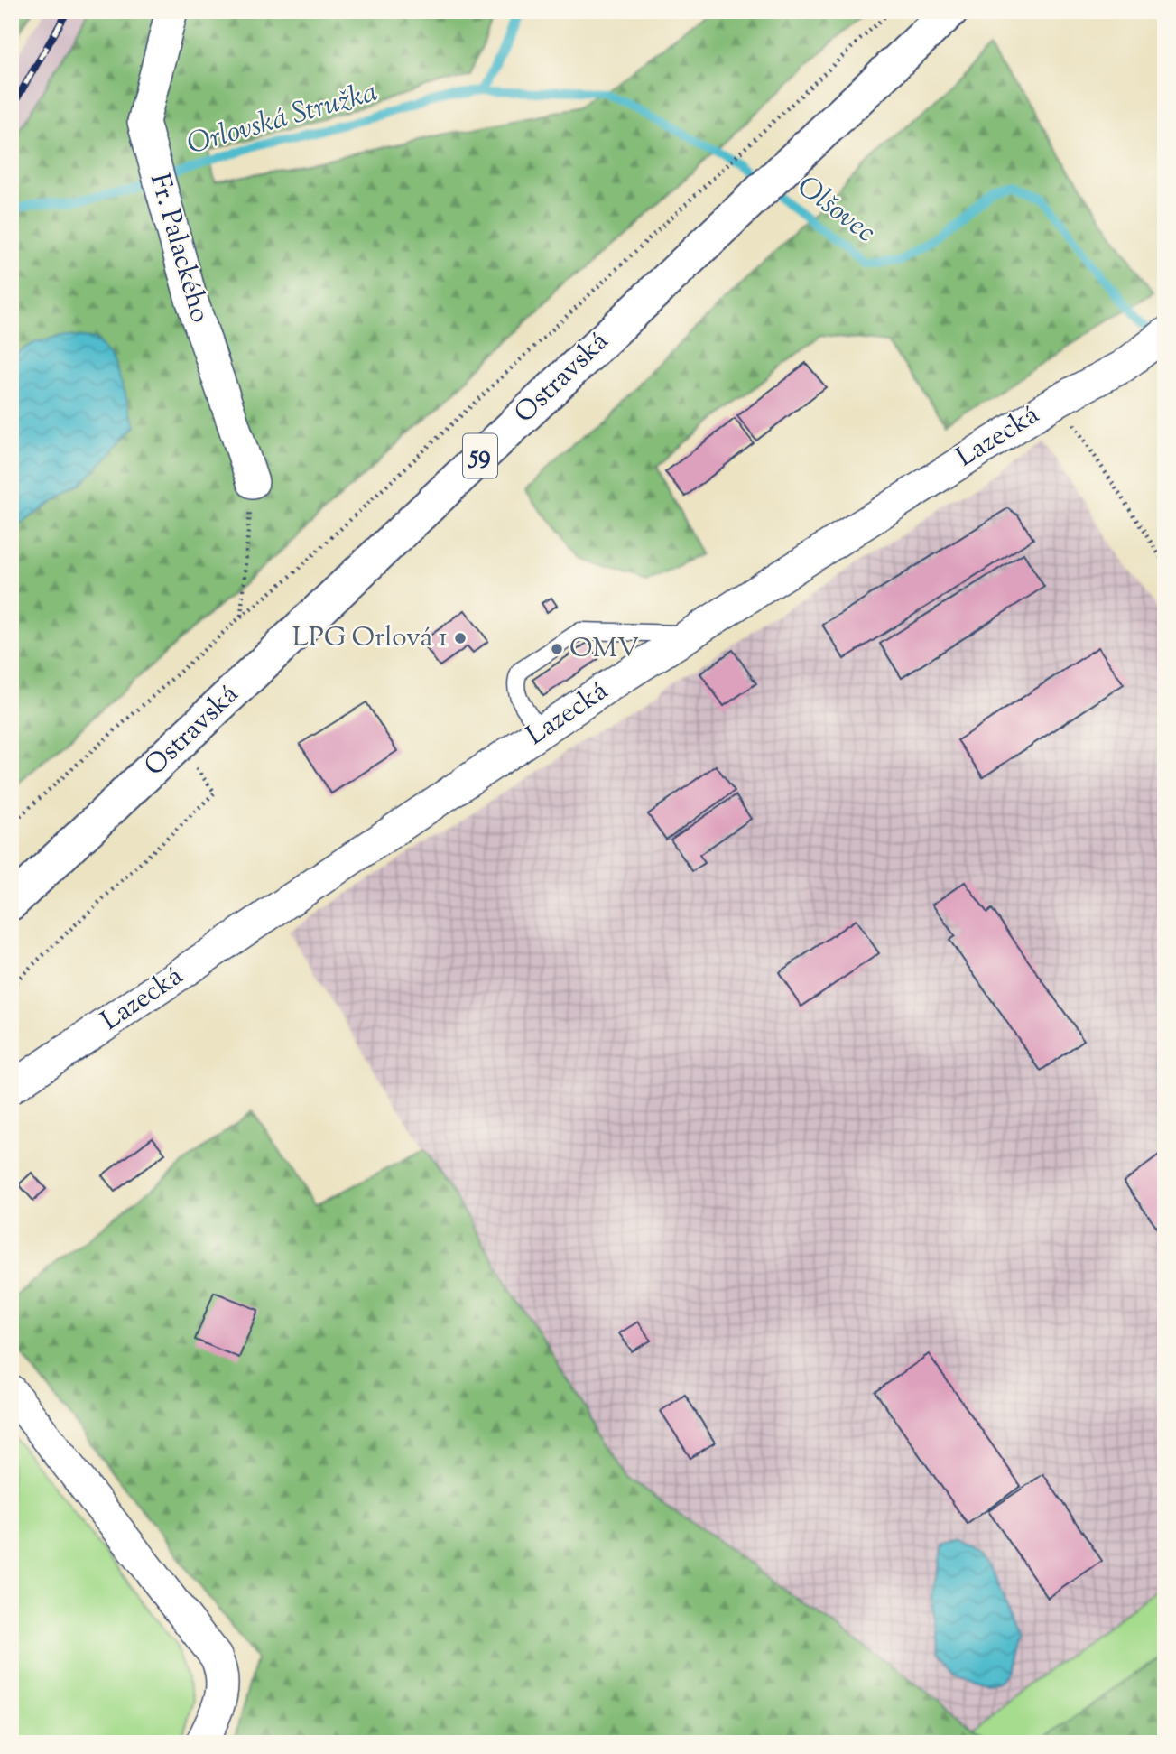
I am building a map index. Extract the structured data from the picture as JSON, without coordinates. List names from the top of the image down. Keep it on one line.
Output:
{"streets":{"main road":["Ostravská","59"],"street":["Fr. Palackého","Lazecká"]},"water":["Orlovská Stružka","Olšovec"],"places":["LPG Orlová 1","OMV"]}
